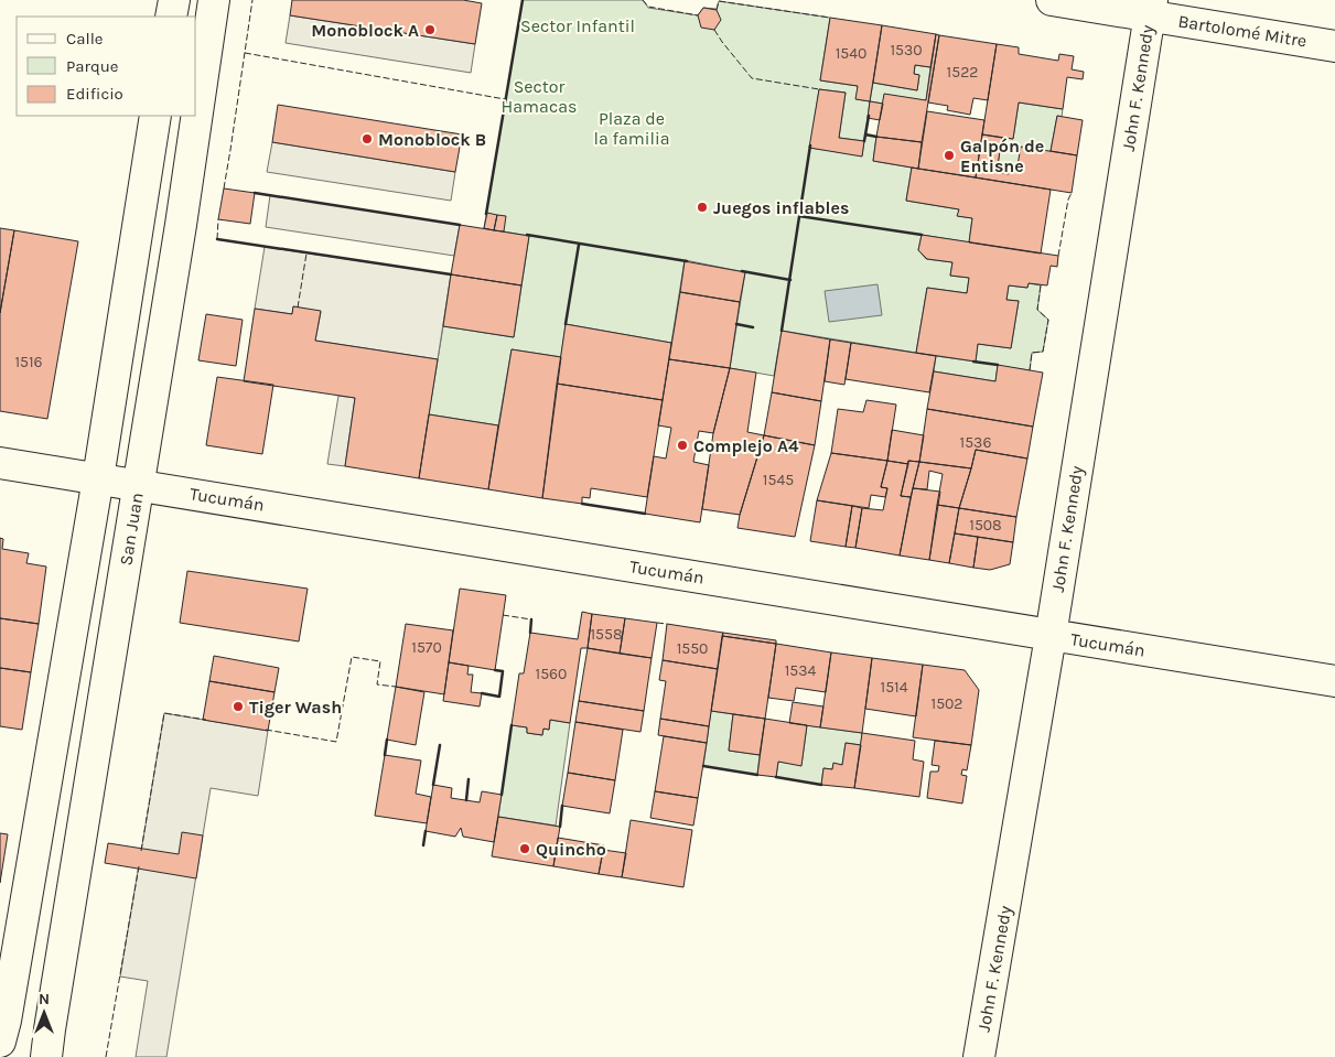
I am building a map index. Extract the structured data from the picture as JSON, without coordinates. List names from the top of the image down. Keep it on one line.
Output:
{"streets":{"street":["Bartolomé Mitre","John F. Kennedy","Tucumán","San Juan"]},"crossings":[["Bartolomé Mitre","John F. Kennedy"],["John F. Kennedy","Tucumán"],["Tucumán","San Juan"]],"parks":["Sector Infantil","Sector Hamacas","Plaza de la familia"],"places":["Monoblock A","Monoblock B","Galpón de Entisne","Juegos inflables","Complejo A4","Tiger Wash","Quincho"],"house_numbers":["1530","1540","1522","1516","1536","1545","1508","1558","1570","1550","1534","1560","1514","1502"],"legend":["Calle","Parque","Edificio"],"north":"top"}
